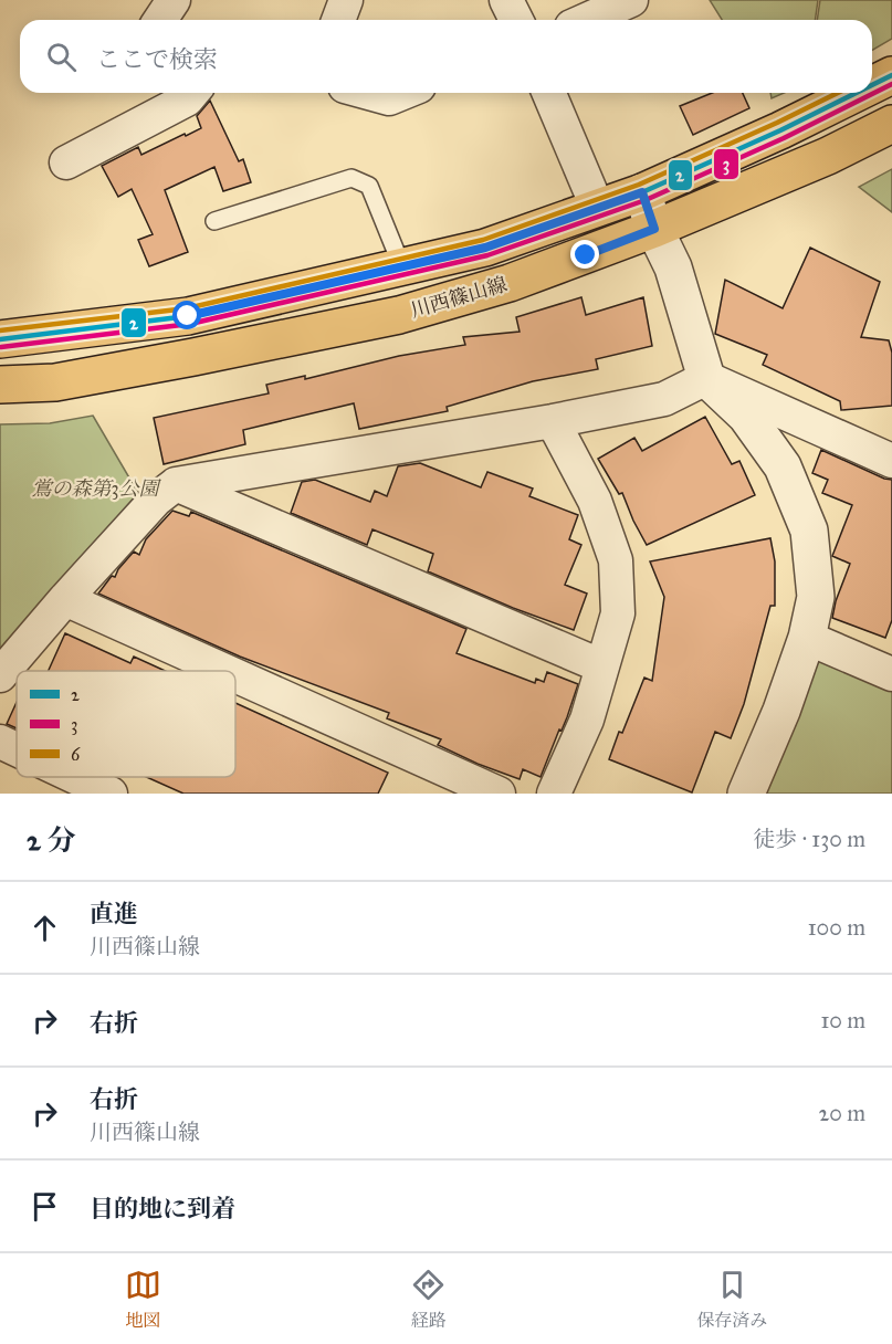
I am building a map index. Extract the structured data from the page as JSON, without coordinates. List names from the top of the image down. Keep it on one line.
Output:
{"streets":{"main road":["川西篠山線"]},"parks":["鴬の森第3公園"],"lines":["transit line 2","transit line 3","transit line 6"],"legend":["2","3","6"],"page":{"search":"ここで検索","heading":["2 分","徒歩 · 130 m"],"list":[["直進","川西篠山線","100 m"],["右折","10 m"],["右折","川西篠山線","20 m"],"目的地に到着"],"nav":["地図","経路","保存済み"]}}
